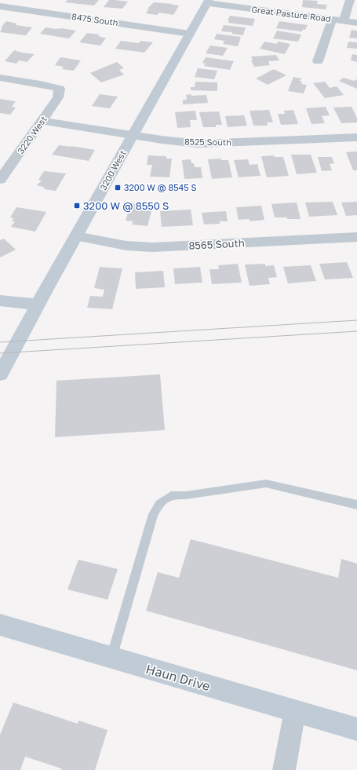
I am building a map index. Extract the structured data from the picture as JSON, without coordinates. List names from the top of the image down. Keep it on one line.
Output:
{"streets":{"street":["Great Pasture Road","8475 South","3220 West","8525 South","3200 West","8565 South","Haun Drive"]},"crossings":[["Great Pasture Road","3200 West"],["8475 South","3200 West"],["3220 West","8525 South"],["8525 South","3200 West"],["3200 West","8565 South"]],"places":{"transit":["3200 W @ 8545 S","3200 W @ 8550 S"]}}
